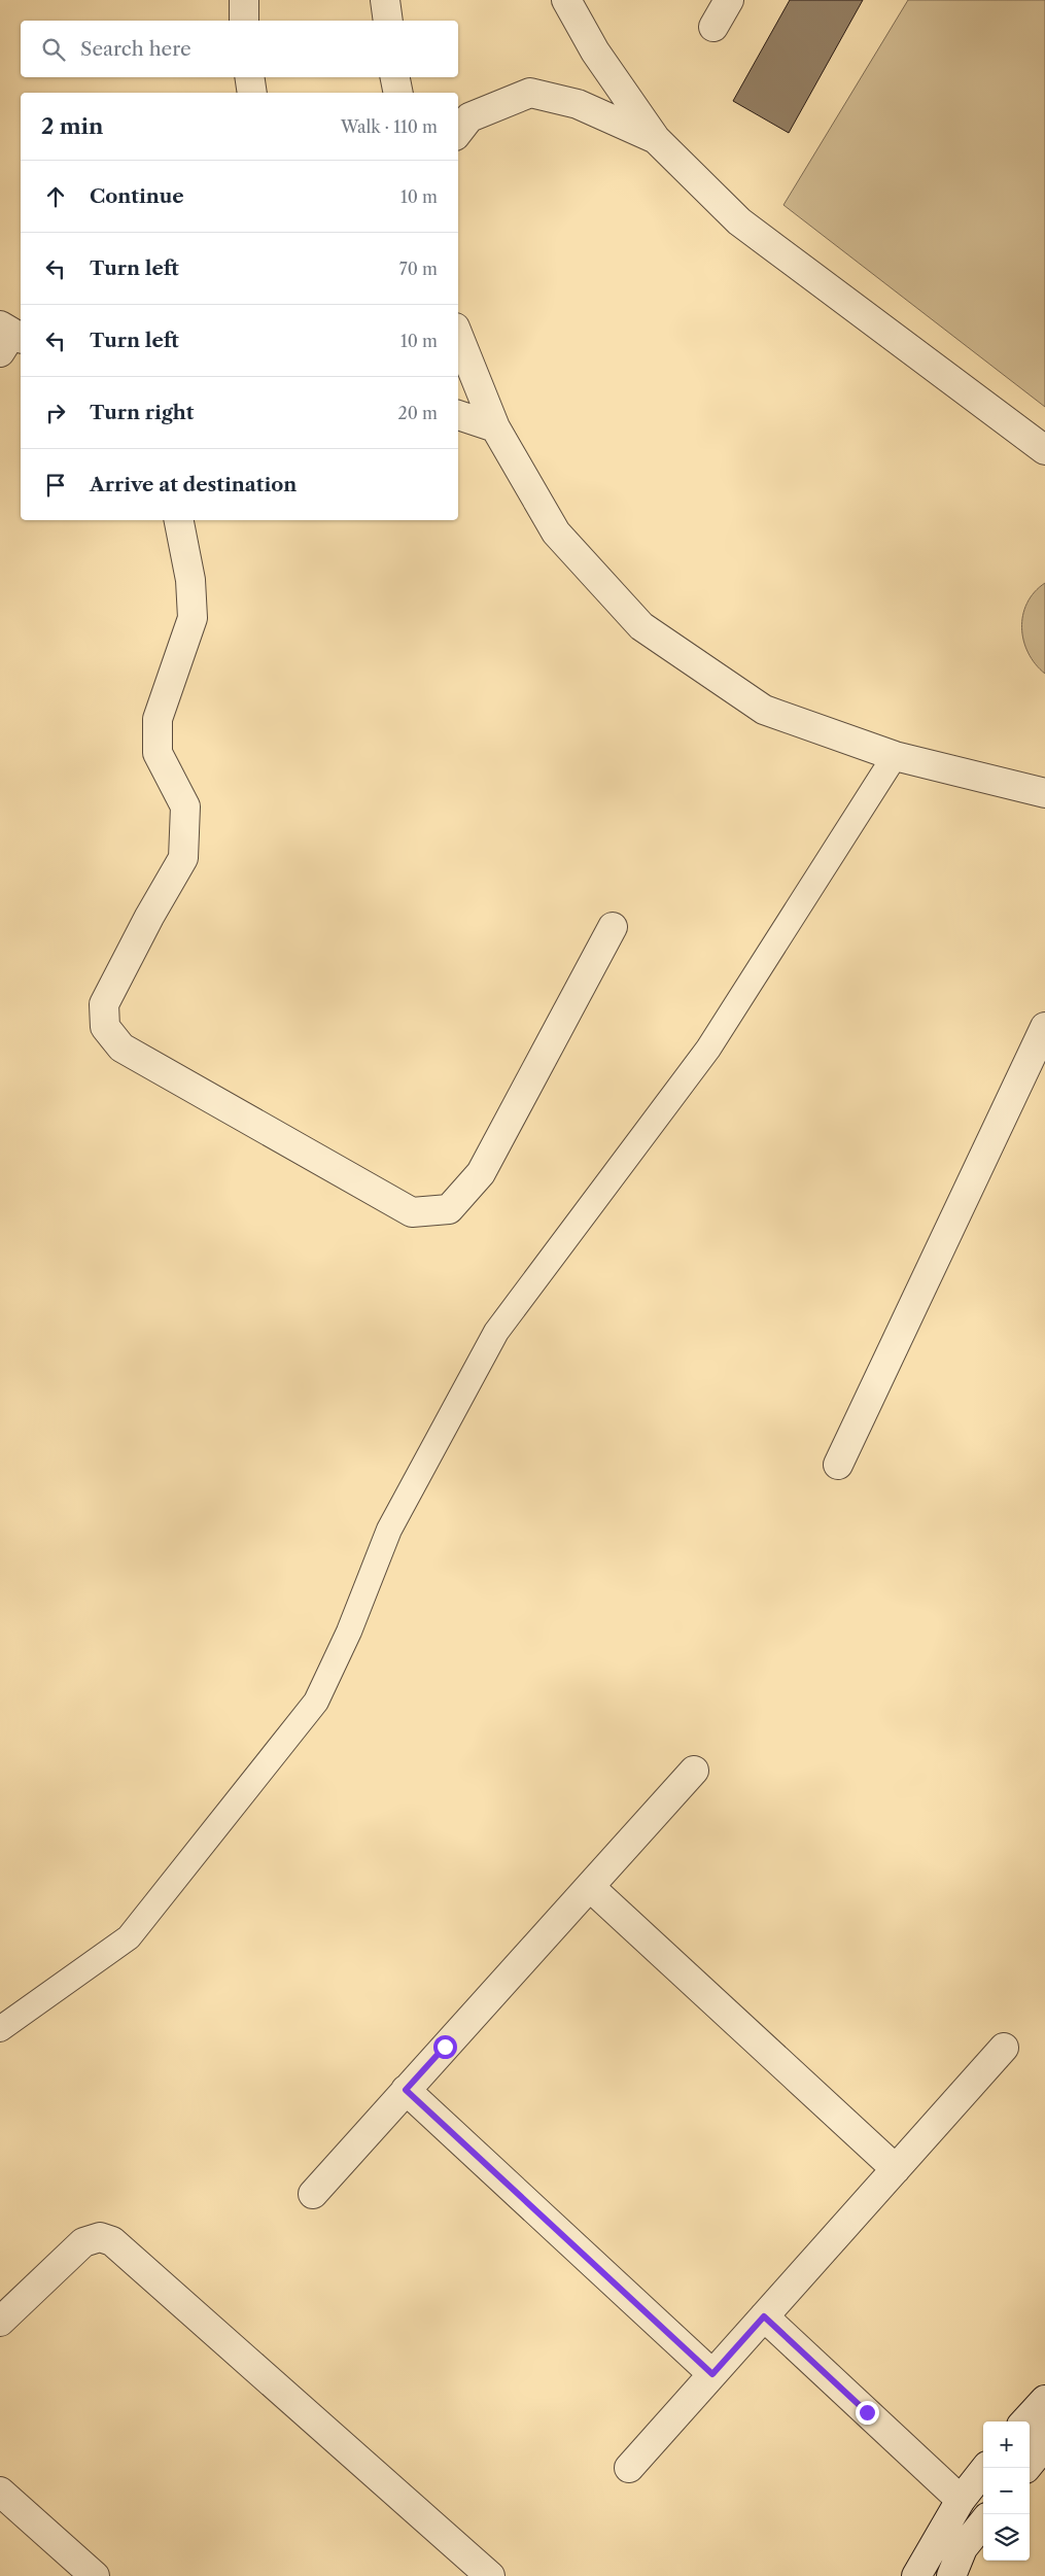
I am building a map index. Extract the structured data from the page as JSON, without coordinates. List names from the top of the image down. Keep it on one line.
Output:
{"page":{"search":"Search here","heading":["2 min","Walk · 110 m"],"list":[["Continue","10 m"],["Turn left","70 m"],["Turn left","10 m"],["Turn right","20 m"],"Arrive at destination"],"map_buttons":["+","−"]}}
